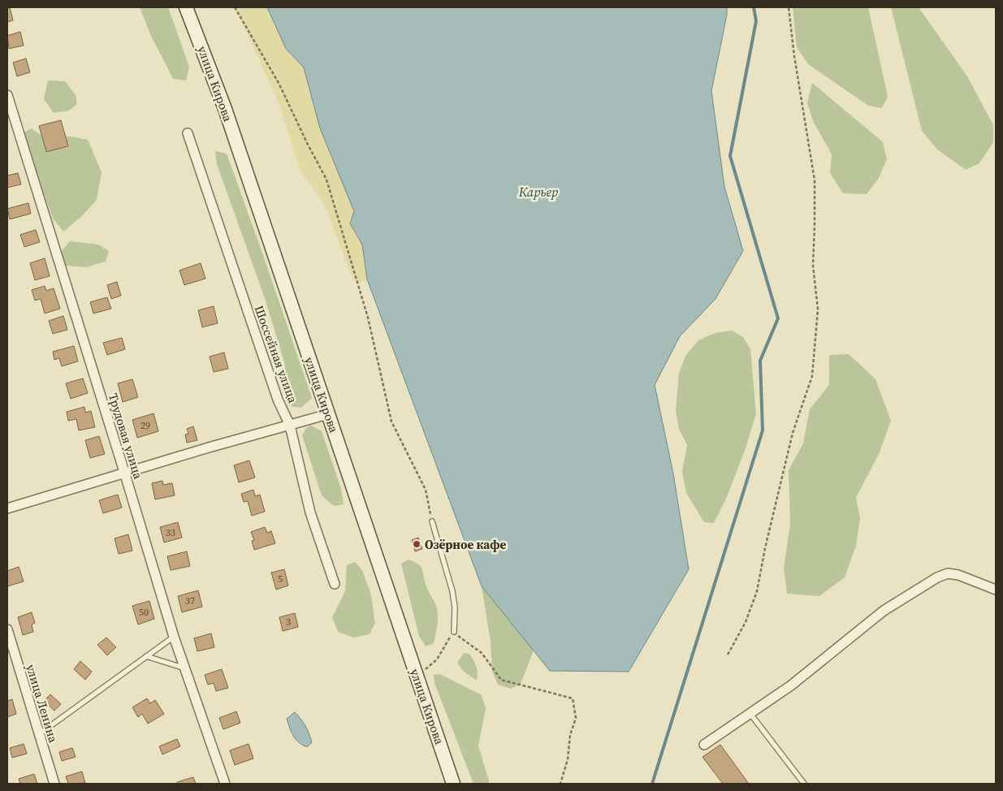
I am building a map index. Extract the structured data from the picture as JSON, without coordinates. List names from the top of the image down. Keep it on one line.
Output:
{"streets":{"main road":["улица Кирова"],"street":["Шоссейная улица","Трудовая улица","улица Ленина"]},"water":["Карьер"],"places":["Озёрное кафе"],"house_numbers":["29","33","5","37","50","3"]}
